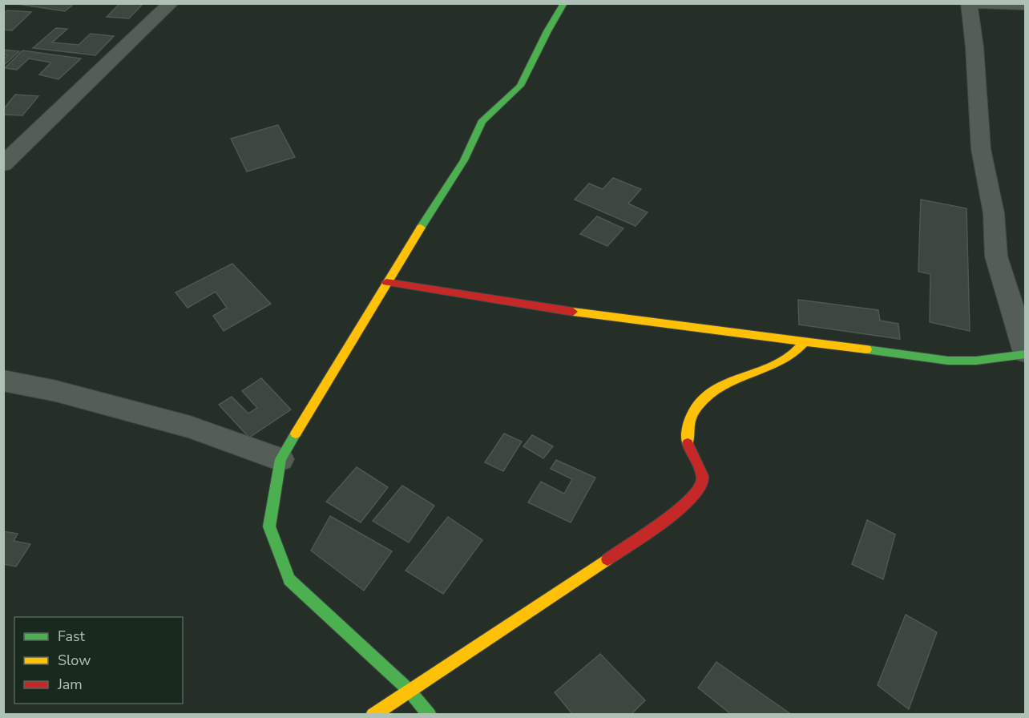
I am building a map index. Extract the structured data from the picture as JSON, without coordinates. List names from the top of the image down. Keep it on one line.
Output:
{"legend":["Fast","Slow","Jam"]}
